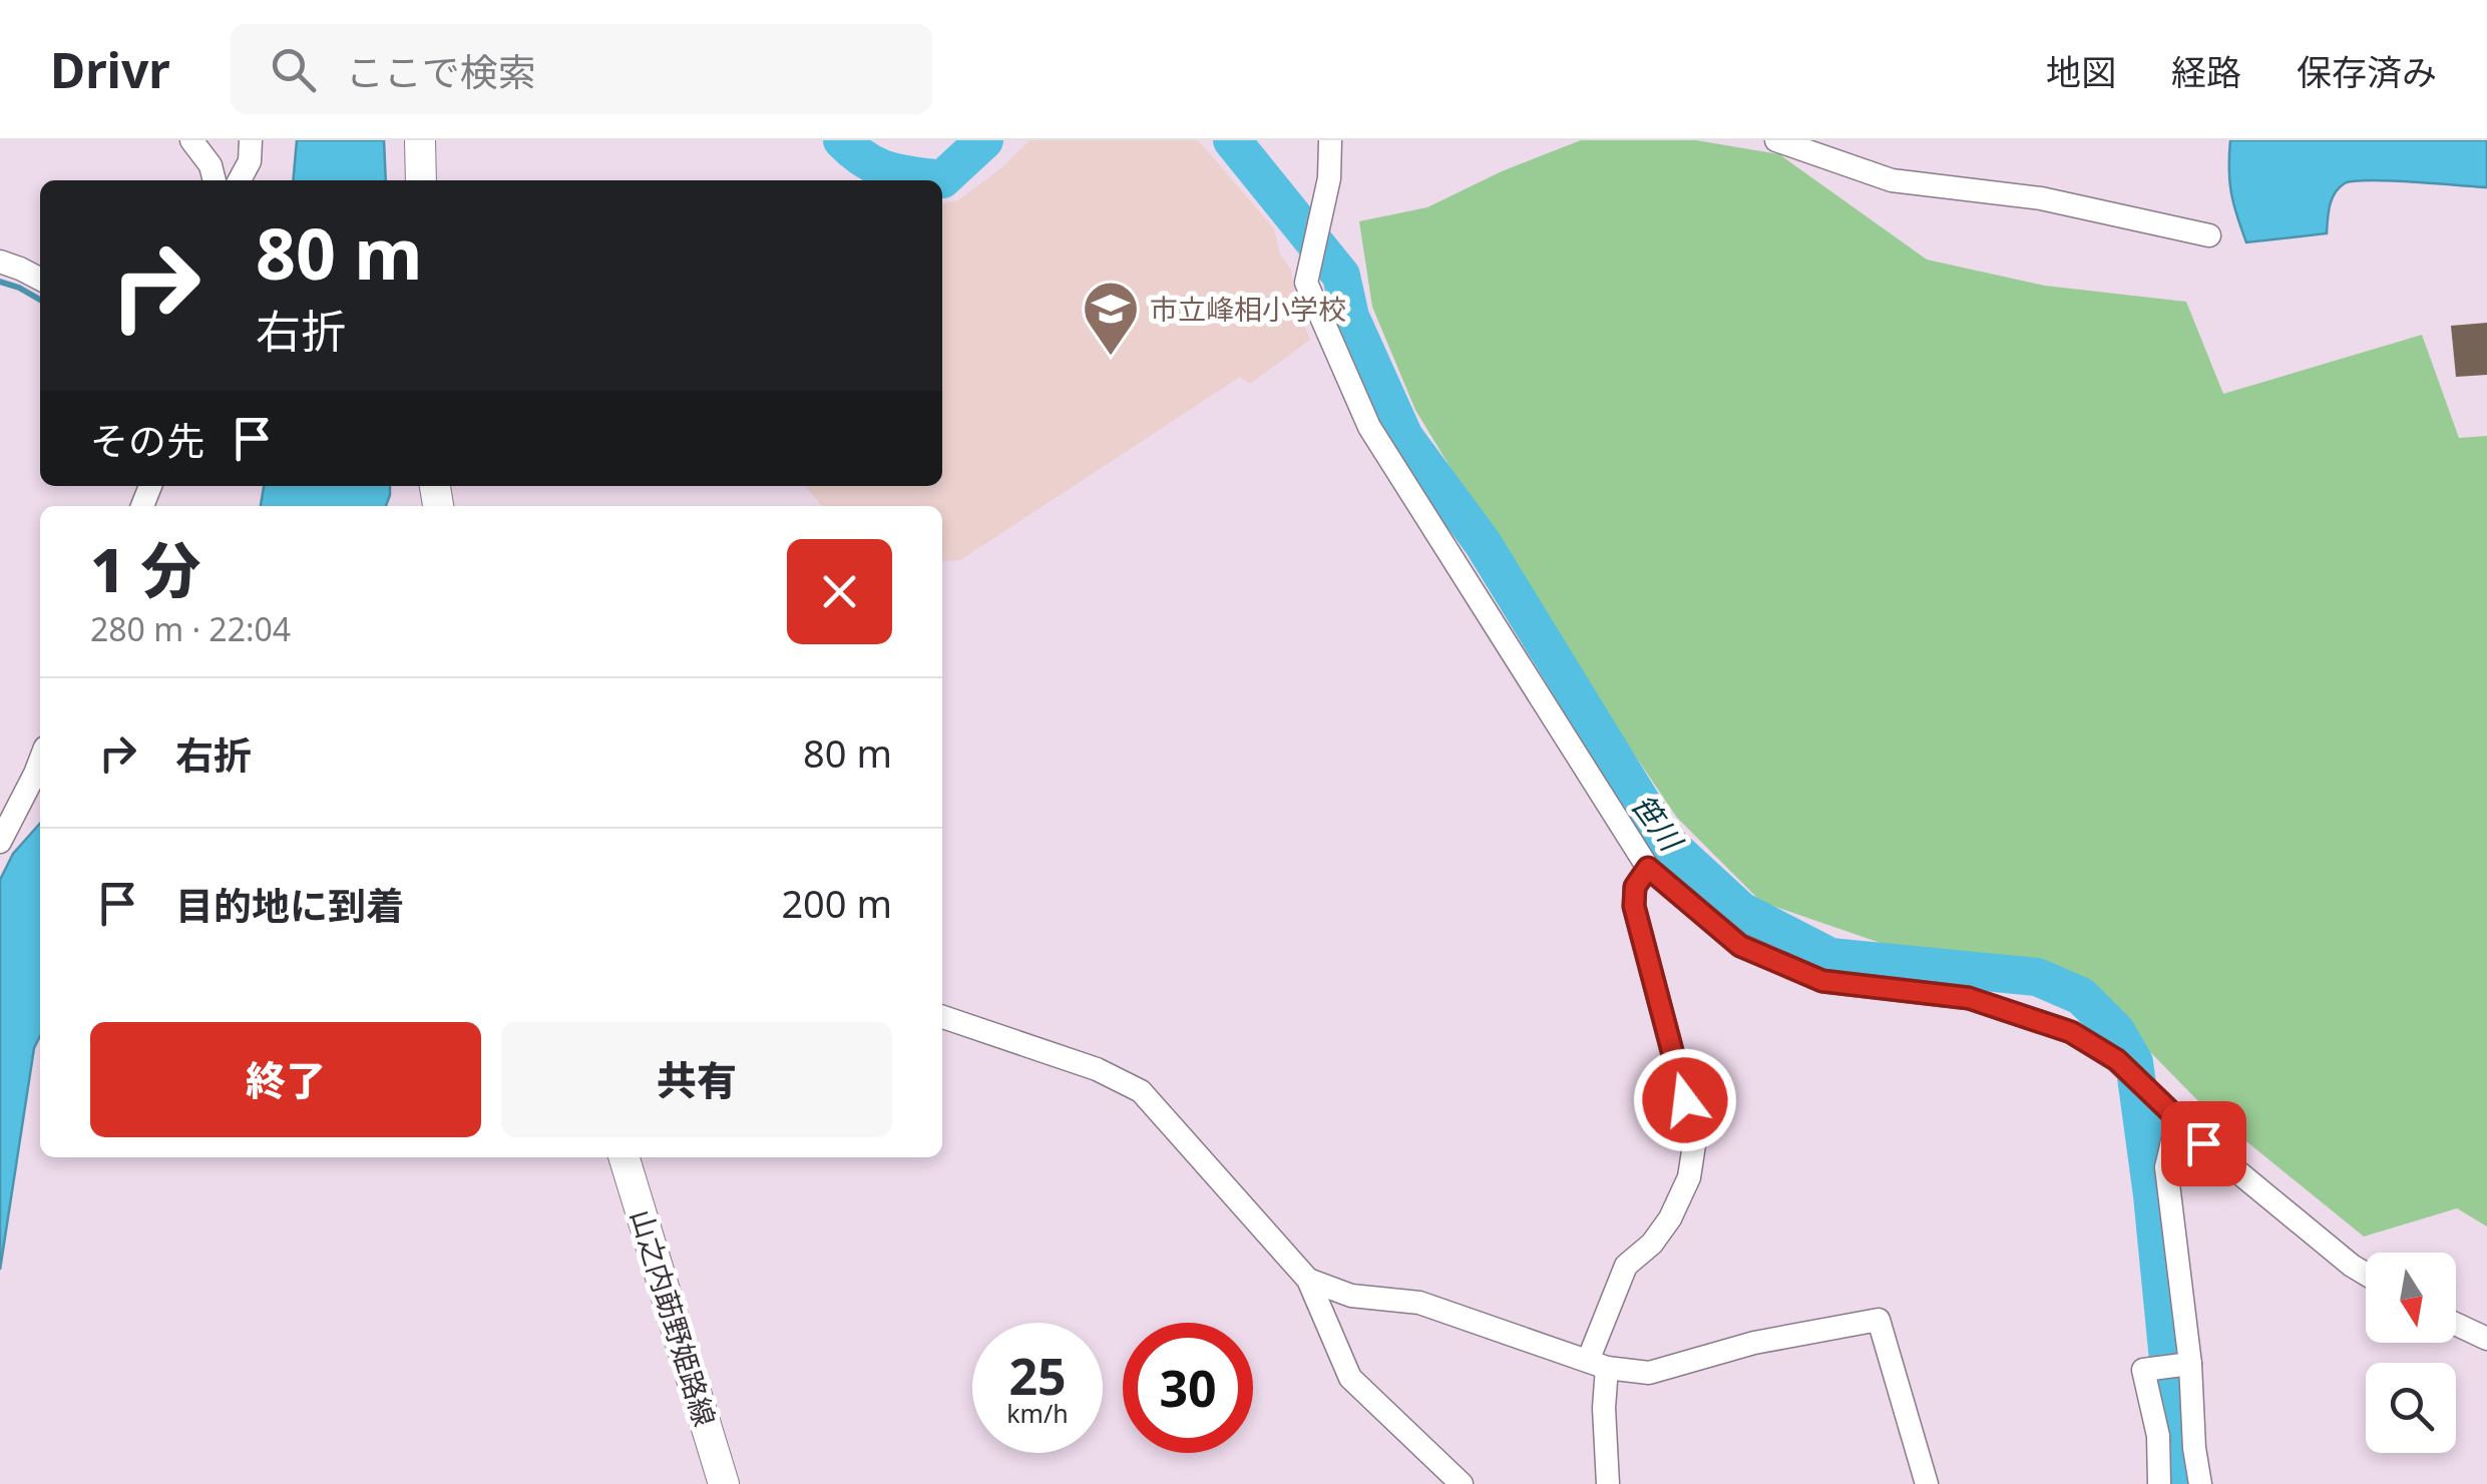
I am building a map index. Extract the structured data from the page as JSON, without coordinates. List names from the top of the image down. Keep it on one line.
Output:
{"streets":{"main road":["山之内莇野姫路線"]},"water":["笹川"],"places":{"school or university":["市立峰相小学校"]},"north":"bottom","page":{"header":"Drivr","search":"ここで検索","nav":["地図","経路","保存済み"],"turn":["80 m","右折"],"then":"その先","heading":["1 分","280 m · 22:04"],"list":[{"name":"右折","value":"80 m"},{"name":"目的地に到着","value":"200 m"}],"buttons":["終了","共有"],"speed":"25 km/h","limit":"30"}}
